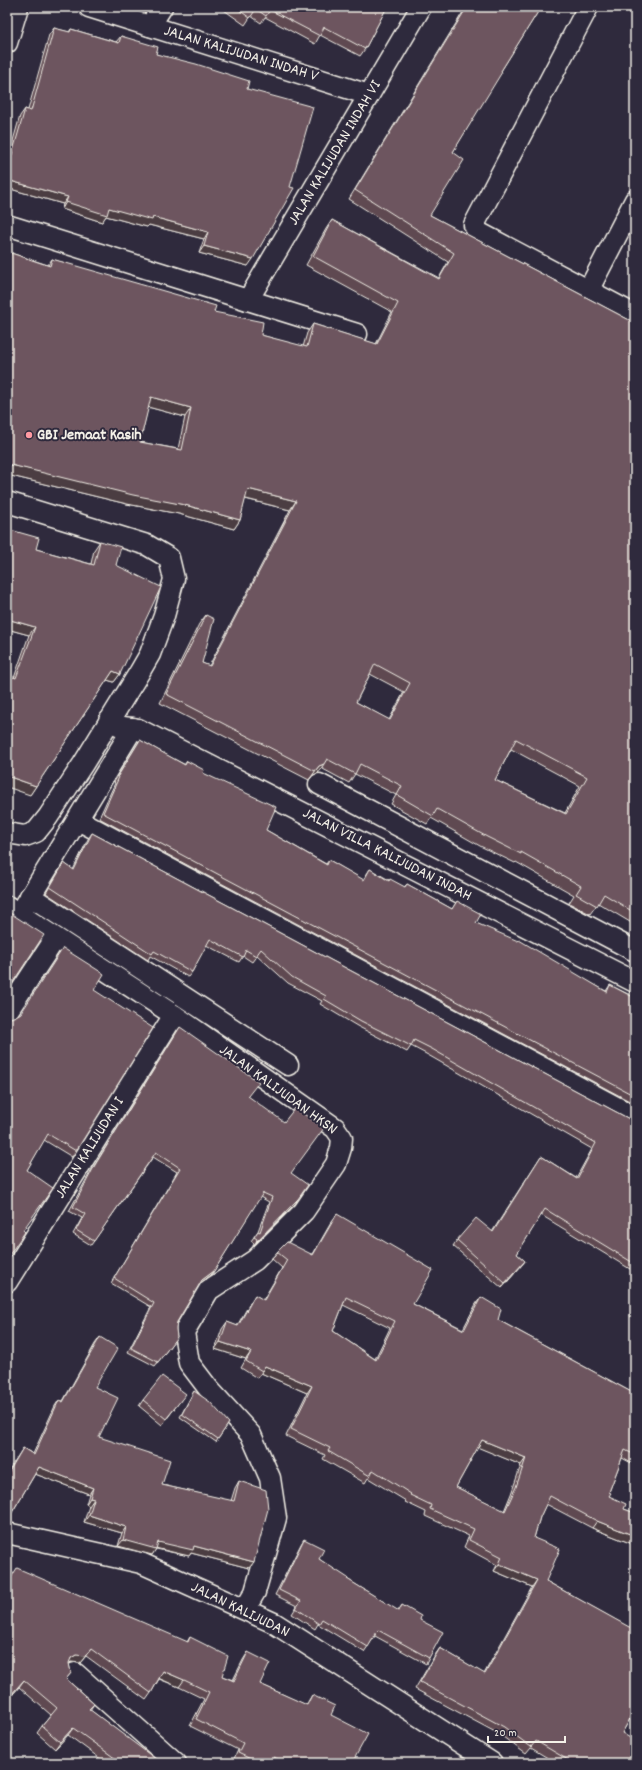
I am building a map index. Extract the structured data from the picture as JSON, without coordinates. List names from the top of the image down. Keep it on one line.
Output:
{"streets":{"street":["JALAN KALIJUDAN INDAH V","JALAN KALIJUDAN INDAH VI","JALAN VILLA KALIJUDAN INDAH","JALAN KALIJUDAN HKSN","JALAN KALIJUDAN I","JALAN KALIJUDAN"]},"crossings":[["JALAN KALIJUDAN INDAH V","JALAN KALIJUDAN INDAH VI"],["JALAN KALIJUDAN HKSN","JALAN KALIJUDAN I"],["JALAN KALIJUDAN HKSN","JALAN KALIJUDAN"]],"places":["GBI Jemaat Kasih"],"scale_bar":"20 m"}
